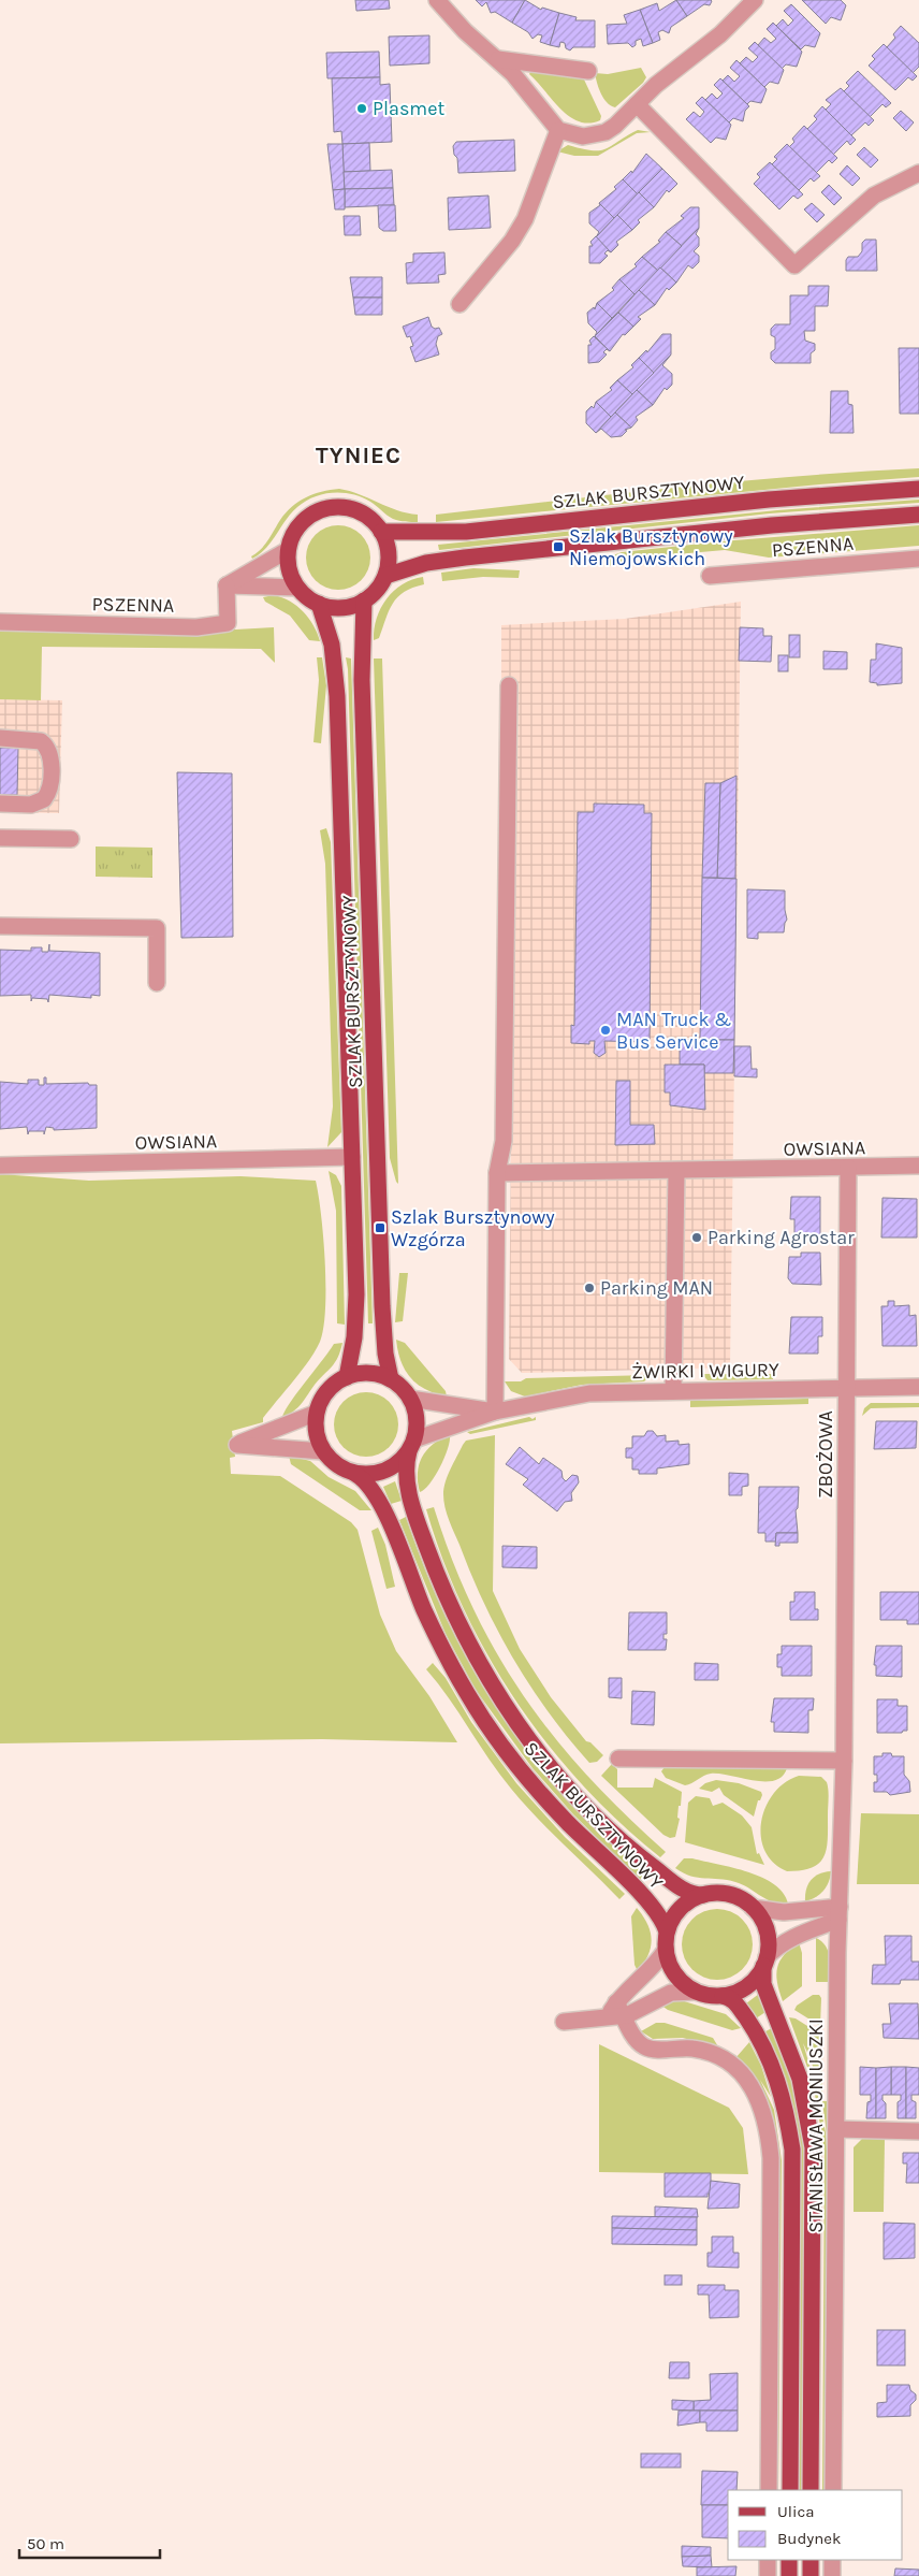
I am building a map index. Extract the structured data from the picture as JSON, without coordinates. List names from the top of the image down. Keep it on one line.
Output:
{"streets":{"main road":["SZLAK BURSZTYNOWY","STANISŁAWA MONIUSZKI"],"street":["PSZENNA","OWSIANA","ŻWIRKI I WIGURY","ZBOŻOWA"]},"crossings":[["SZLAK BURSZTYNOWY","OWSIANA"],["SZLAK BURSZTYNOWY","ŻWIRKI I WIGURY"],["SZLAK BURSZTYNOWY","STANISŁAWA MONIUSZKI"],["OWSIANA","ZBOŻOWA"],["ŻWIRKI I WIGURY","ZBOŻOWA"],["ZBOŻOWA","STANISŁAWA MONIUSZKI"]],"districts":["TYNIEC"],"places":{"other":["Plasmet","MAN Truck & Bus Service","Parking Agrostar","Parking MAN"],"transit":["Szlak Bursztynowy Niemojowskich","Szlak Bursztynowy Wzgórza"]},"legend":["Ulica","Budynek"],"scale_bar":"50 m"}
